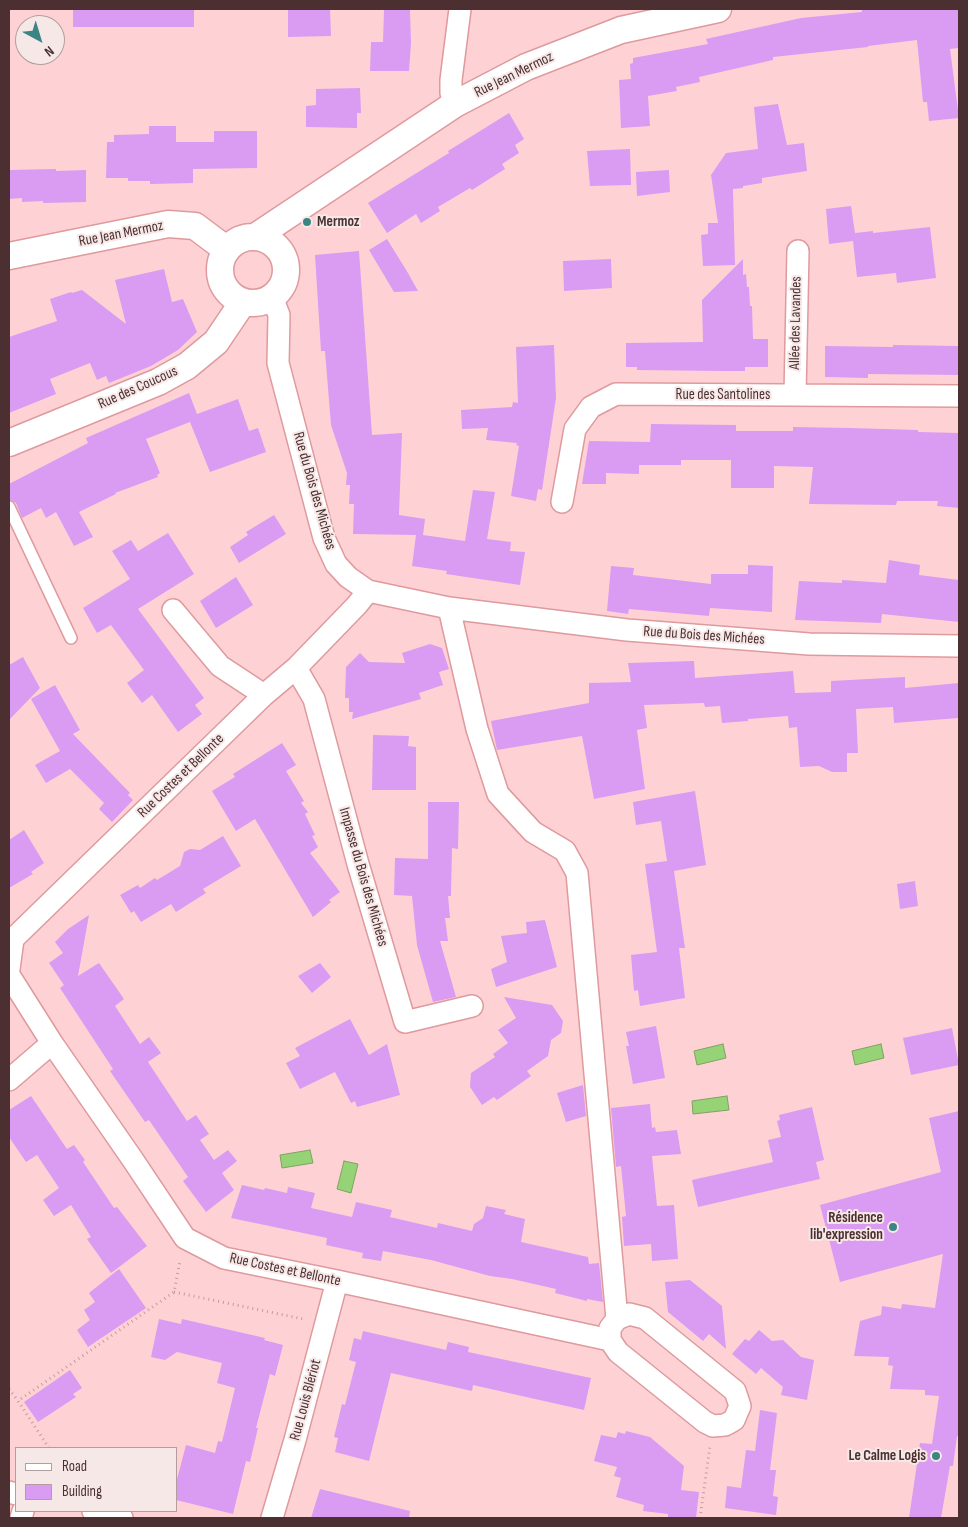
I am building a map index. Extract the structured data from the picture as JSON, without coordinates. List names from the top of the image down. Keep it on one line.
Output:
{"streets":{"street":["Rue Jean Mermoz","Allée des Lavandes","Rue des Coucous","Rue des Santolines","Rue du Bois des Michées","Rue Costes et Bellonte","Impasse du Bois des Michées","Rue Louis Blériot"]},"crossings":[["Rue Jean Mermoz","Rue des Coucous"],["Rue Jean Mermoz","Rue du Bois des Michées"],["Allée des Lavandes","Rue des Santolines"],["Rue des Coucous","Rue du Bois des Michées"],["Rue du Bois des Michées","Rue Costes et Bellonte"],["Rue Costes et Bellonte","Impasse du Bois des Michées"],["Rue Costes et Bellonte","Rue Louis Blériot"]],"places":["Mermoz","Résidence lib'expression","Le Calme Logis"],"legend":["Road","Building"],"north":"bottom right"}
